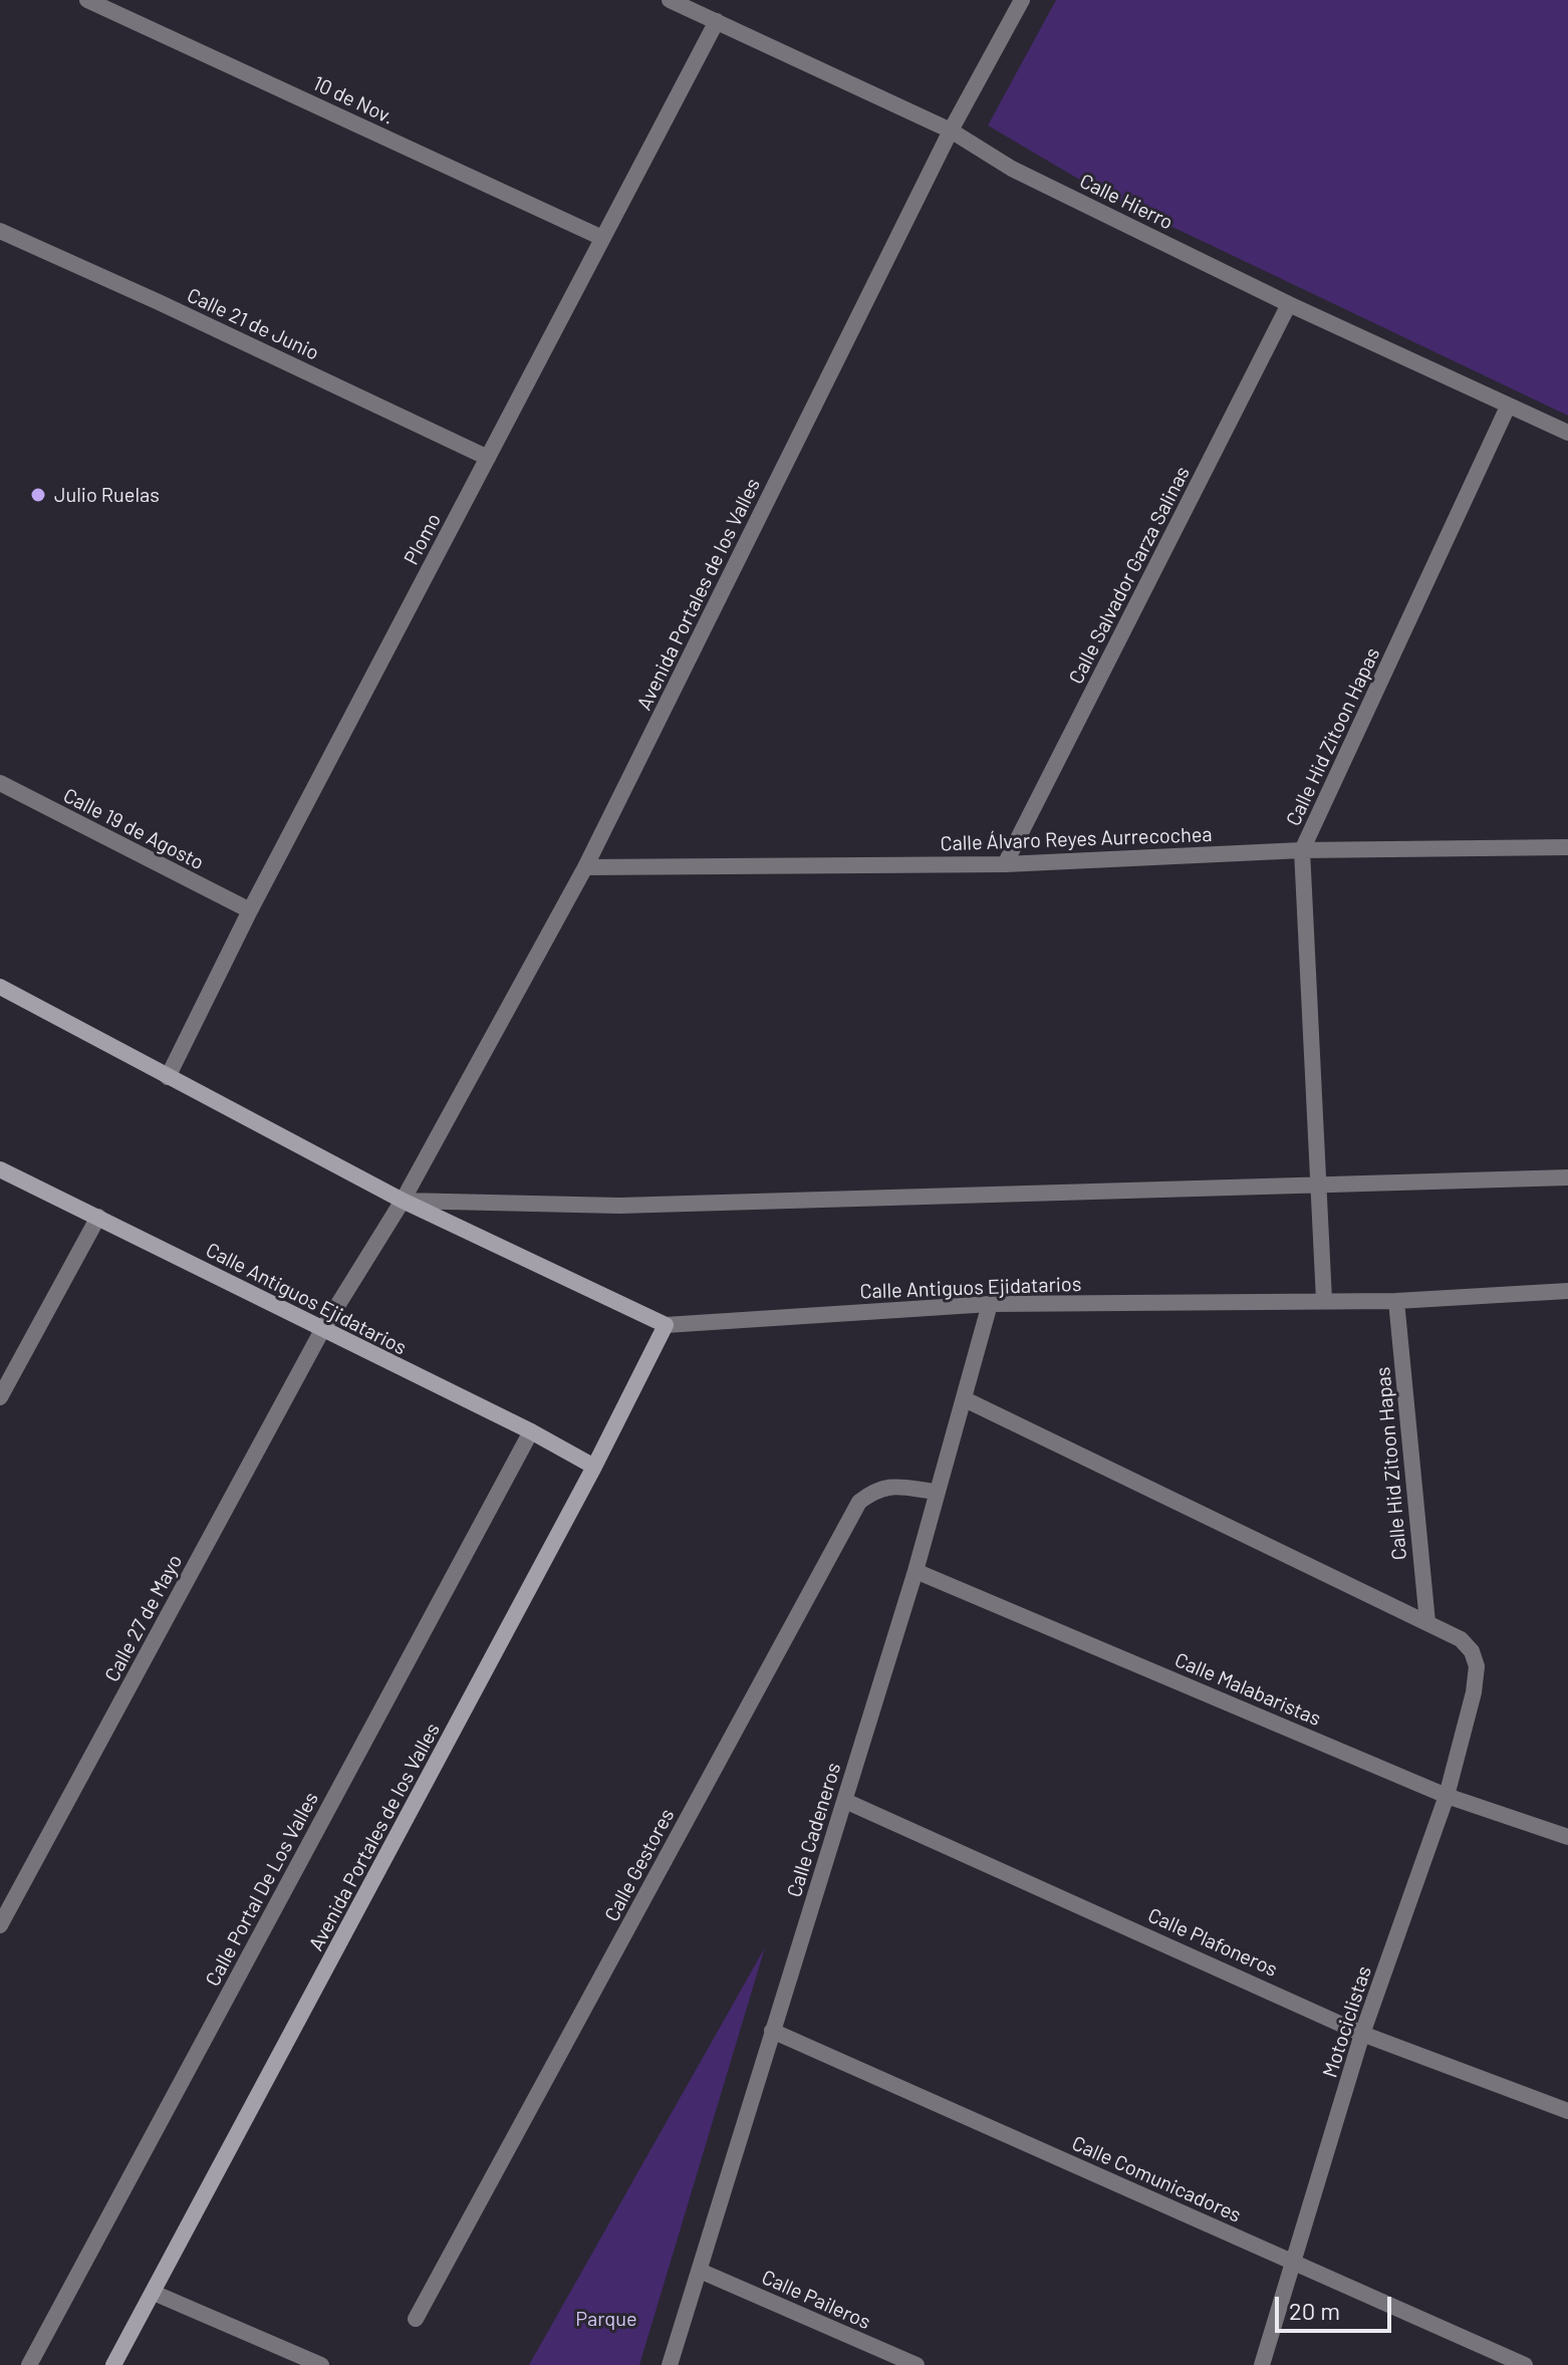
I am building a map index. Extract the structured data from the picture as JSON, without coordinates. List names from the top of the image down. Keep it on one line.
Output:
{"streets":{"street":["10 de Nov.","Calle Hierro","Calle 21 de Junio","Plomo","Calle Salvador Garza Salinas","Avenida Portales de los Valles","Calle Hid Zitoon Hapas","Calle 19 de Agosto","Calle Álvaro Reyes Aurrecochea","Calle Antiguos Ejidatarios","Calle 27 de Mayo","Calle Malabaristas","Calle Cadeneros","Calle Gestores","Calle Portal De Los Valles","Calle Plafoneros","Motociclistas","Calle Comunicadores","Calle Paileros"]},"crossings":[["10 de Nov.","Plomo"],["Calle Hierro","Plomo"],["Calle Hierro","Calle Salvador Garza Salinas"],["Calle Hierro","Avenida Portales de los Valles"],["Calle Hierro","Calle Hid Zitoon Hapas"],["Calle 21 de Junio","Plomo"],["Plomo","Calle 19 de Agosto"],["Plomo","Calle Antiguos Ejidatarios"],["Calle Salvador Garza Salinas","Calle Álvaro Reyes Aurrecochea"],["Avenida Portales de los Valles","Calle Álvaro Reyes Aurrecochea"],["Avenida Portales de los Valles","Calle Antiguos Ejidatarios"],["Avenida Portales de los Valles","Calle 27 de Mayo"],["Calle Hid Zitoon Hapas","Calle Álvaro Reyes Aurrecochea"],["Calle Hid Zitoon Hapas","Calle Antiguos Ejidatarios"],["Calle Hid Zitoon Hapas","Motociclistas"],["Calle Antiguos Ejidatarios","Calle 27 de Mayo"],["Calle Antiguos Ejidatarios","Calle Cadeneros"],["Calle Antiguos Ejidatarios","Calle Portal De Los Valles"],["Calle Malabaristas","Calle Cadeneros"],["Calle Malabaristas","Motociclistas"],["Calle Cadeneros","Calle Gestores"],["Calle Cadeneros","Calle Plafoneros"],["Calle Cadeneros","Calle Comunicadores"],["Calle Cadeneros","Calle Paileros"],["Calle Plafoneros","Motociclistas"],["Motociclistas","Calle Comunicadores"]],"parks":["Parque"],"places":["Julio Ruelas"],"scale_bar":"20 m"}
